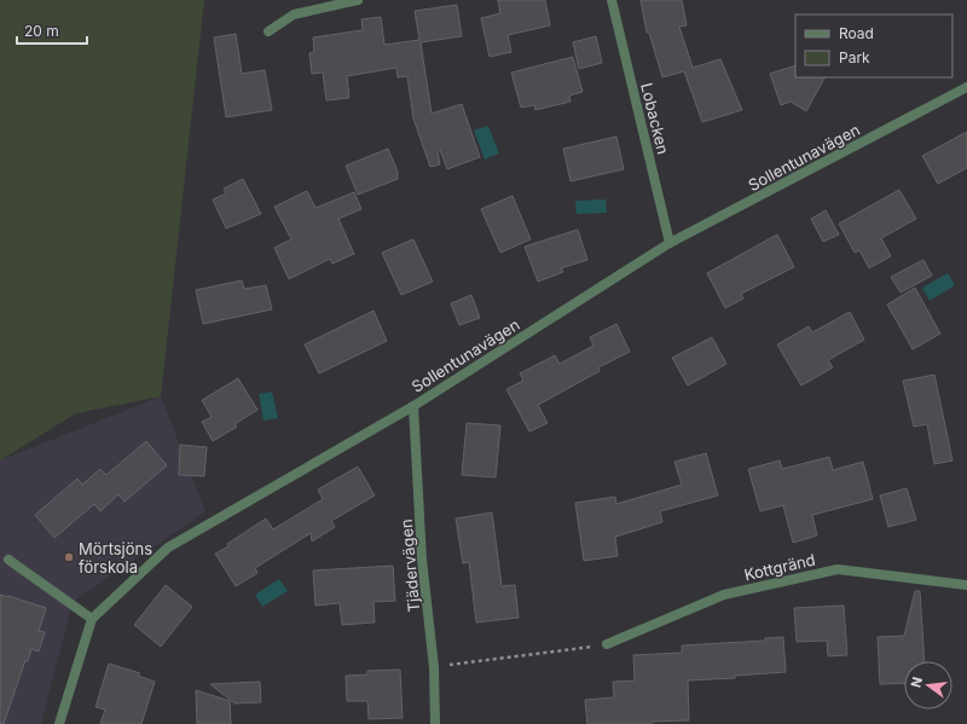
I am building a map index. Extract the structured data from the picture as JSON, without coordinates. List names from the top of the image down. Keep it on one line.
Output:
{"streets":{"street":["Lobacken","Sollentunavägen","Tjädervägen","Kottgränd"]},"crossings":[["Lobacken","Sollentunavägen"],["Sollentunavägen","Tjädervägen"]],"places":["Mörtsjöns förskola"],"legend":["Road","Park"],"scale_bar":"20 m","north":"left"}
